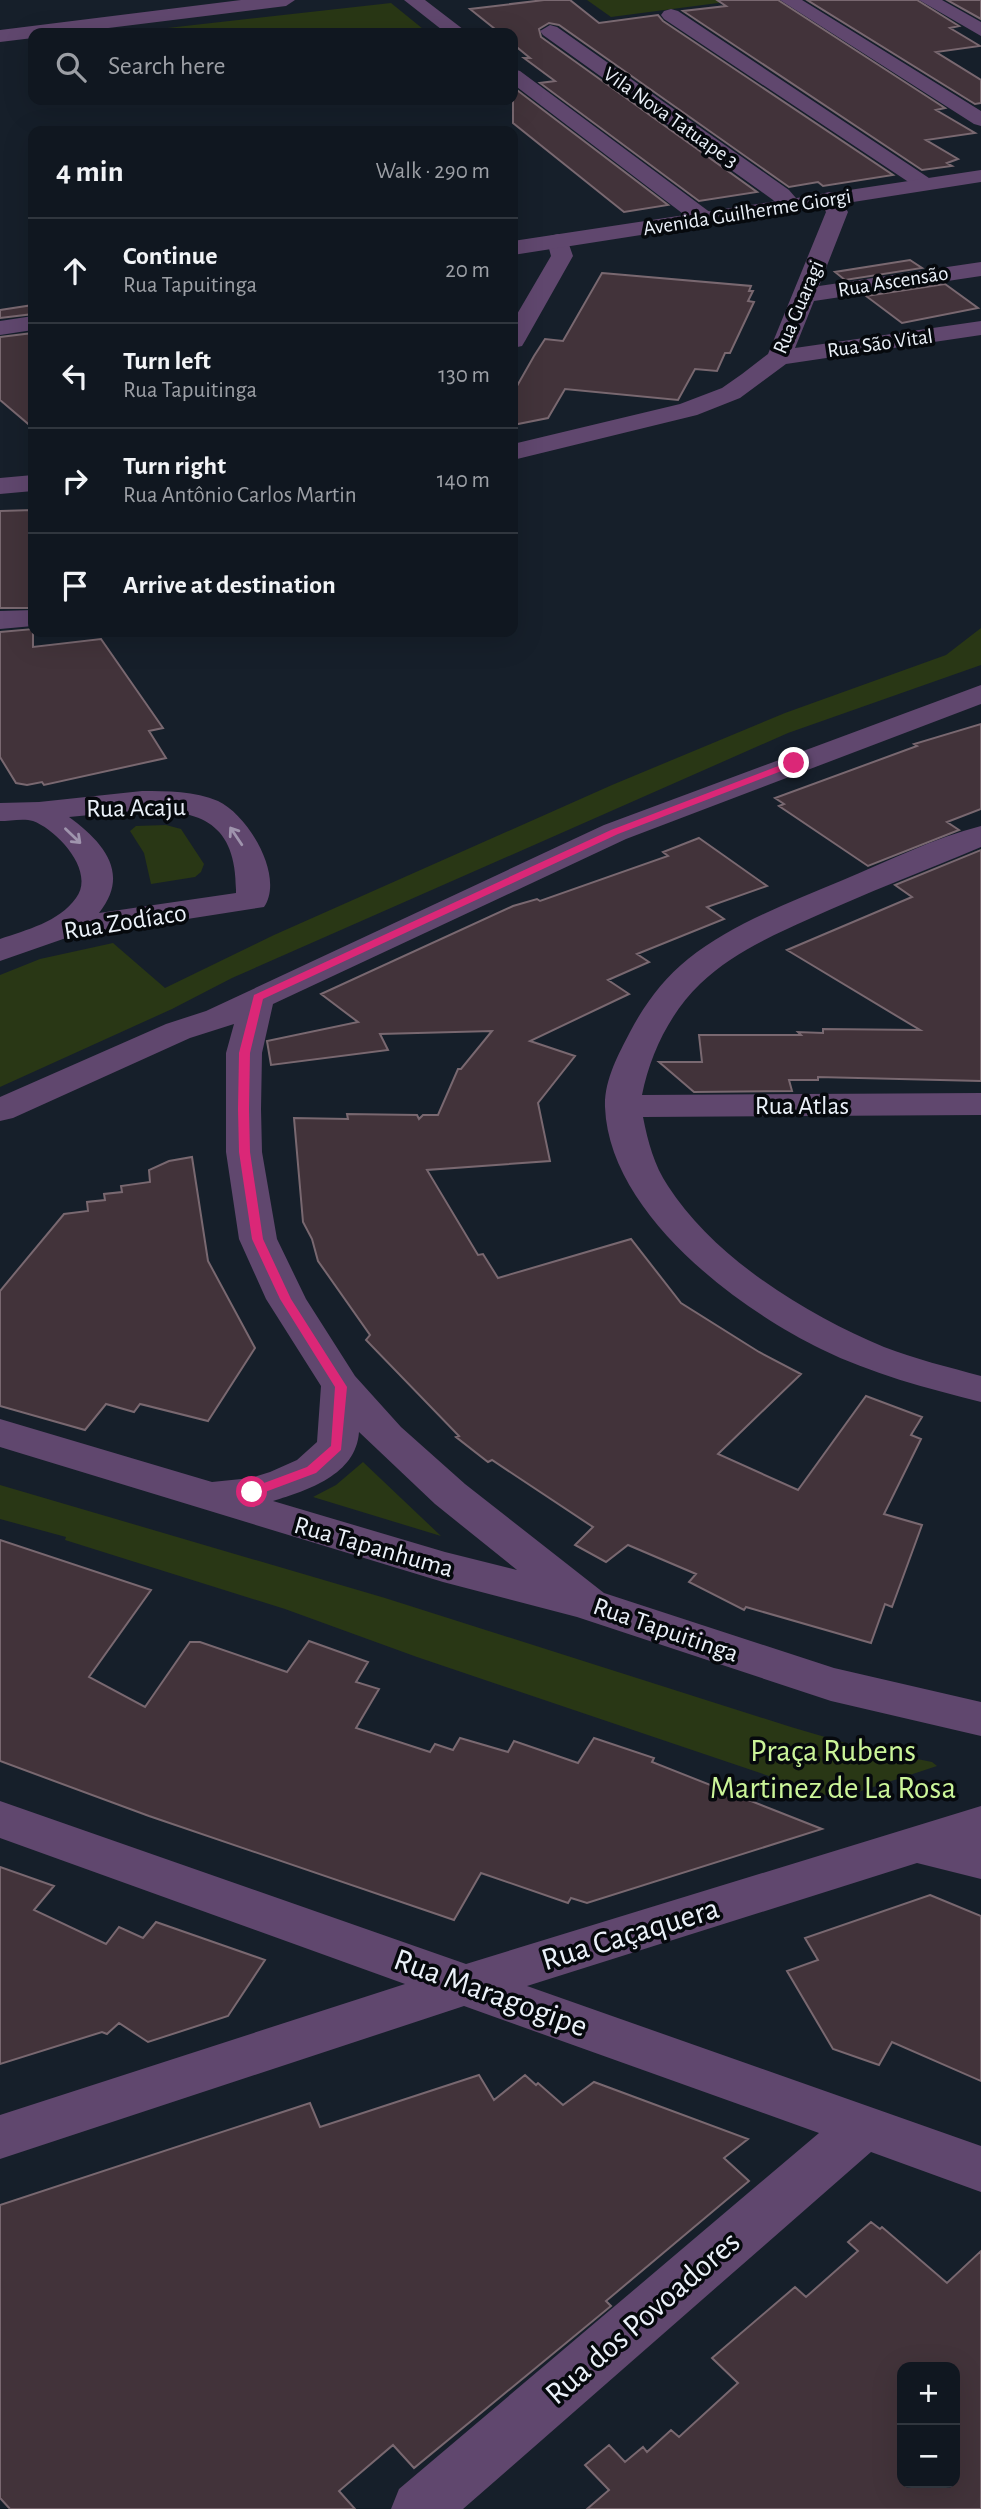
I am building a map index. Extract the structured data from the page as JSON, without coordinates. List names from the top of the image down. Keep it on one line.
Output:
{"streets":{"street":["Vila Nova Tatuape 3","Avenida Guilherme Giorgi","Rua Ascensão","Rua Guaragi","Rua São Vital","Rua Acaju","Rua Zodíaco","Rua Atlas","Rua Tapanhuma","Rua Tapuitinga","Rua Caçaquera","Rua Maragogipe","Rua dos Povoadores"]},"crossings":[["Vila Nova Tatuape 3","Avenida Guilherme Giorgi"],["Avenida Guilherme Giorgi","Rua Guaragi"],["Rua Ascensão","Rua Guaragi"],["Rua Guaragi","Rua São Vital"],["Rua Acaju","Rua Zodíaco"],["Rua Tapanhuma","Rua Tapuitinga"],["Rua Caçaquera","Rua Maragogipe"],["Rua Maragogipe","Rua dos Povoadores"]],"parks":["Praça Rubens Martinez de La Rosa"],"page":{"search":"Search here","heading":["4 min","Walk · 290 m"],"list":[["Continue","Rua Tapuitinga","20 m"],["Turn left","Rua Tapuitinga","130 m"],["Turn right","Rua Antônio Carlos Martin","140 m"],"Arrive at destination"],"map_buttons":["+","−"]}}
